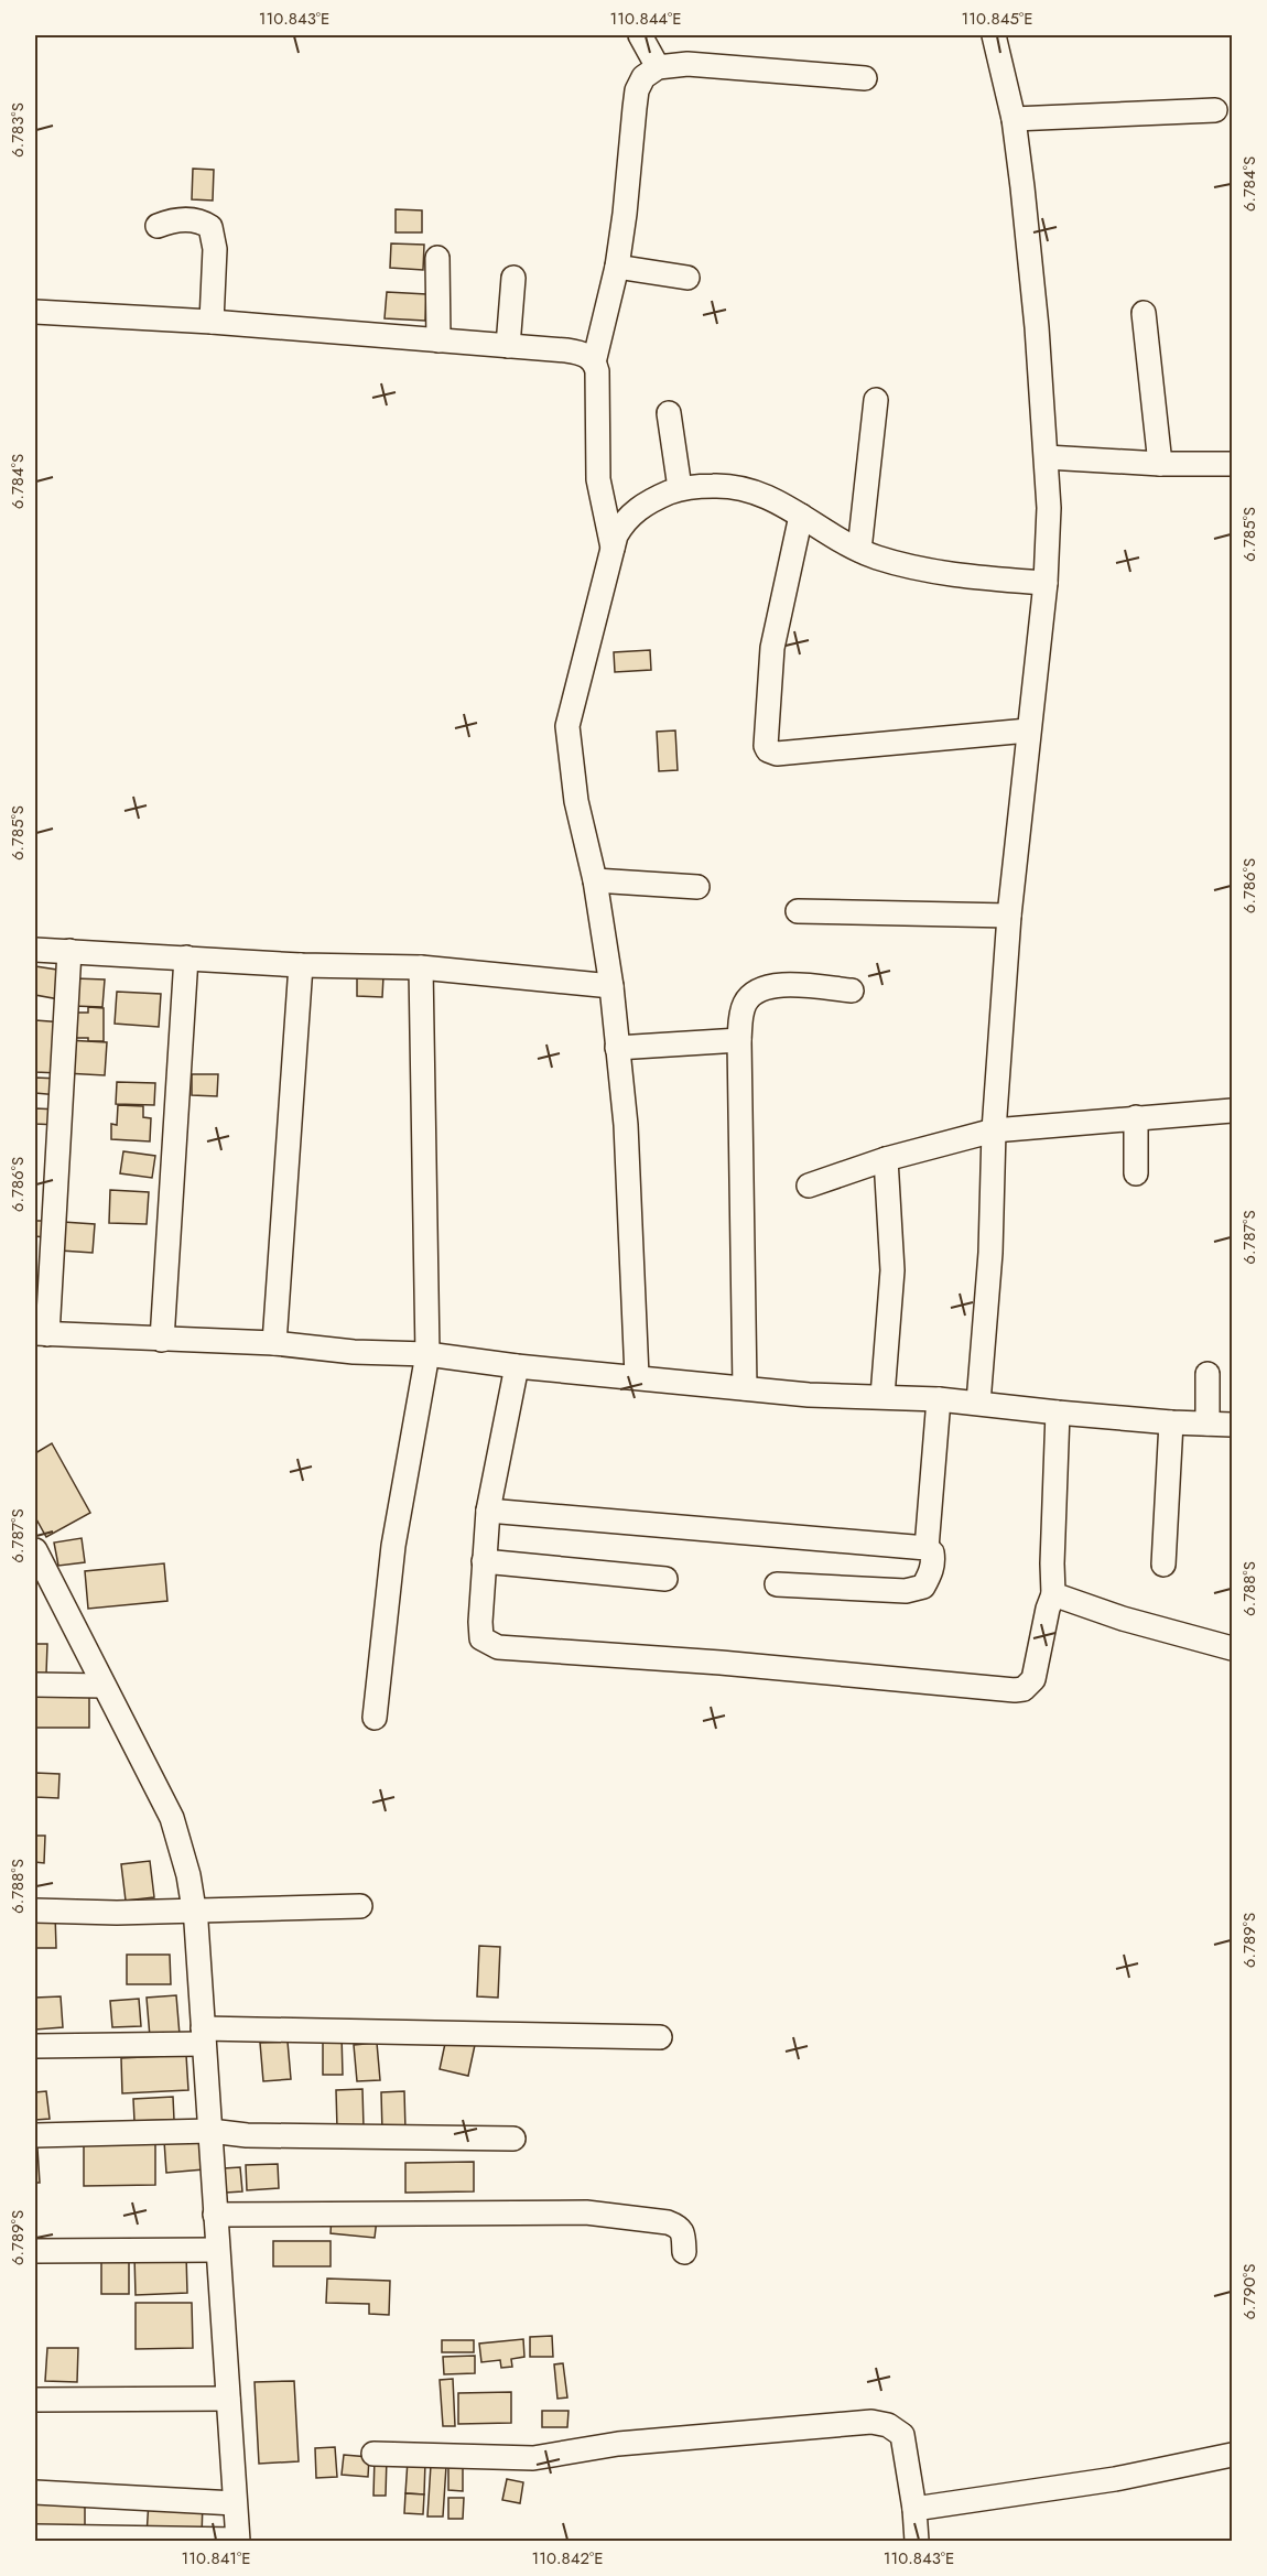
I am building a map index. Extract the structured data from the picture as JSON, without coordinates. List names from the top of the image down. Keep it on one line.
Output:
{"coordinates":["110.843°E","110.844°E","110.845°E","6.783°S","6.784°S","6.785°S","6.786°S","6.787°S","6.788°S","6.789°S","6.790°S","110.841°E","110.842°E"]}
